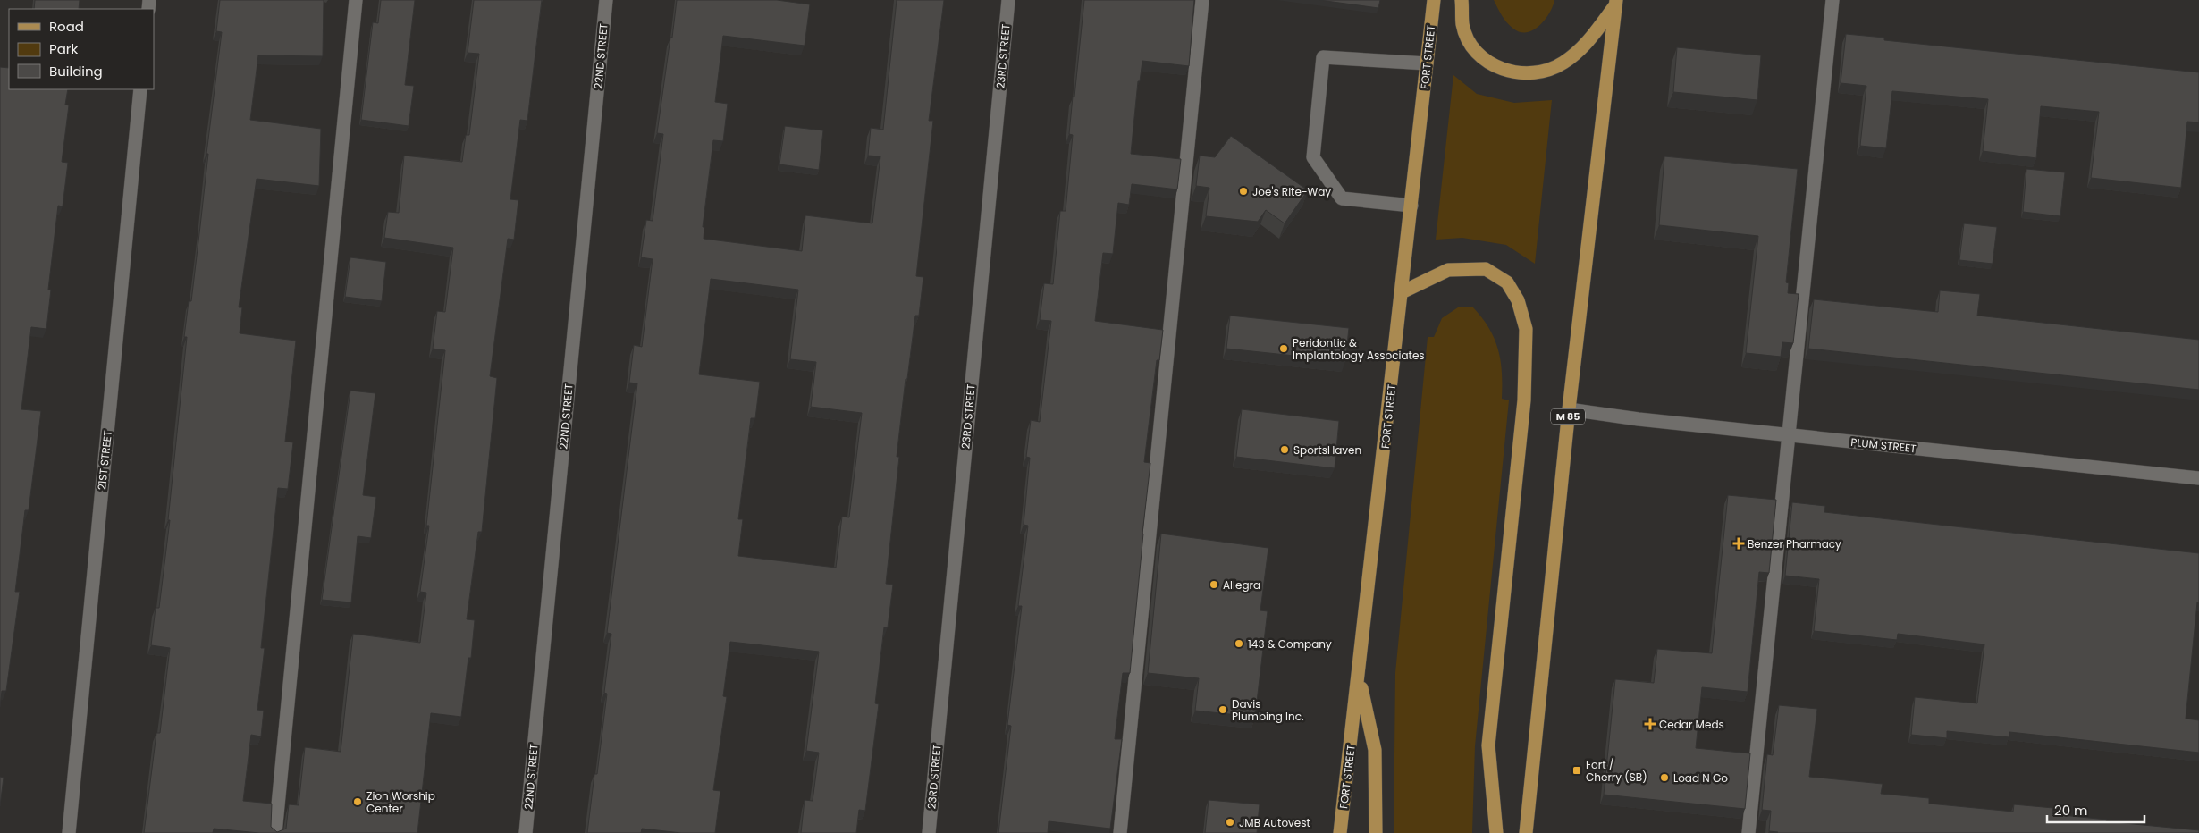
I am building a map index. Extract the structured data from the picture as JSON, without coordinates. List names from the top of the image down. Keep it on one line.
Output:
{"streets":{"main road":["FORT STREET","M 85"],"street":["22ND STREET","23RD STREET","PLUM STREET","21ST STREET"]},"crossings":[["M 85","PLUM STREET"]],"places":{"other":["Joe's Rite-Way","Peridontic & Implantology Associates","SportsHaven","Allegra","143 & Company","Davis Plumbing Inc.","Load N Go","Zion Worship Center","JMB Autovest"],"health":["Benzer Pharmacy","Cedar Meds"],"transit":["Fort / Cherry (SB)"]},"legend":["Road","Park","Building"],"scale_bar":"20 m"}
